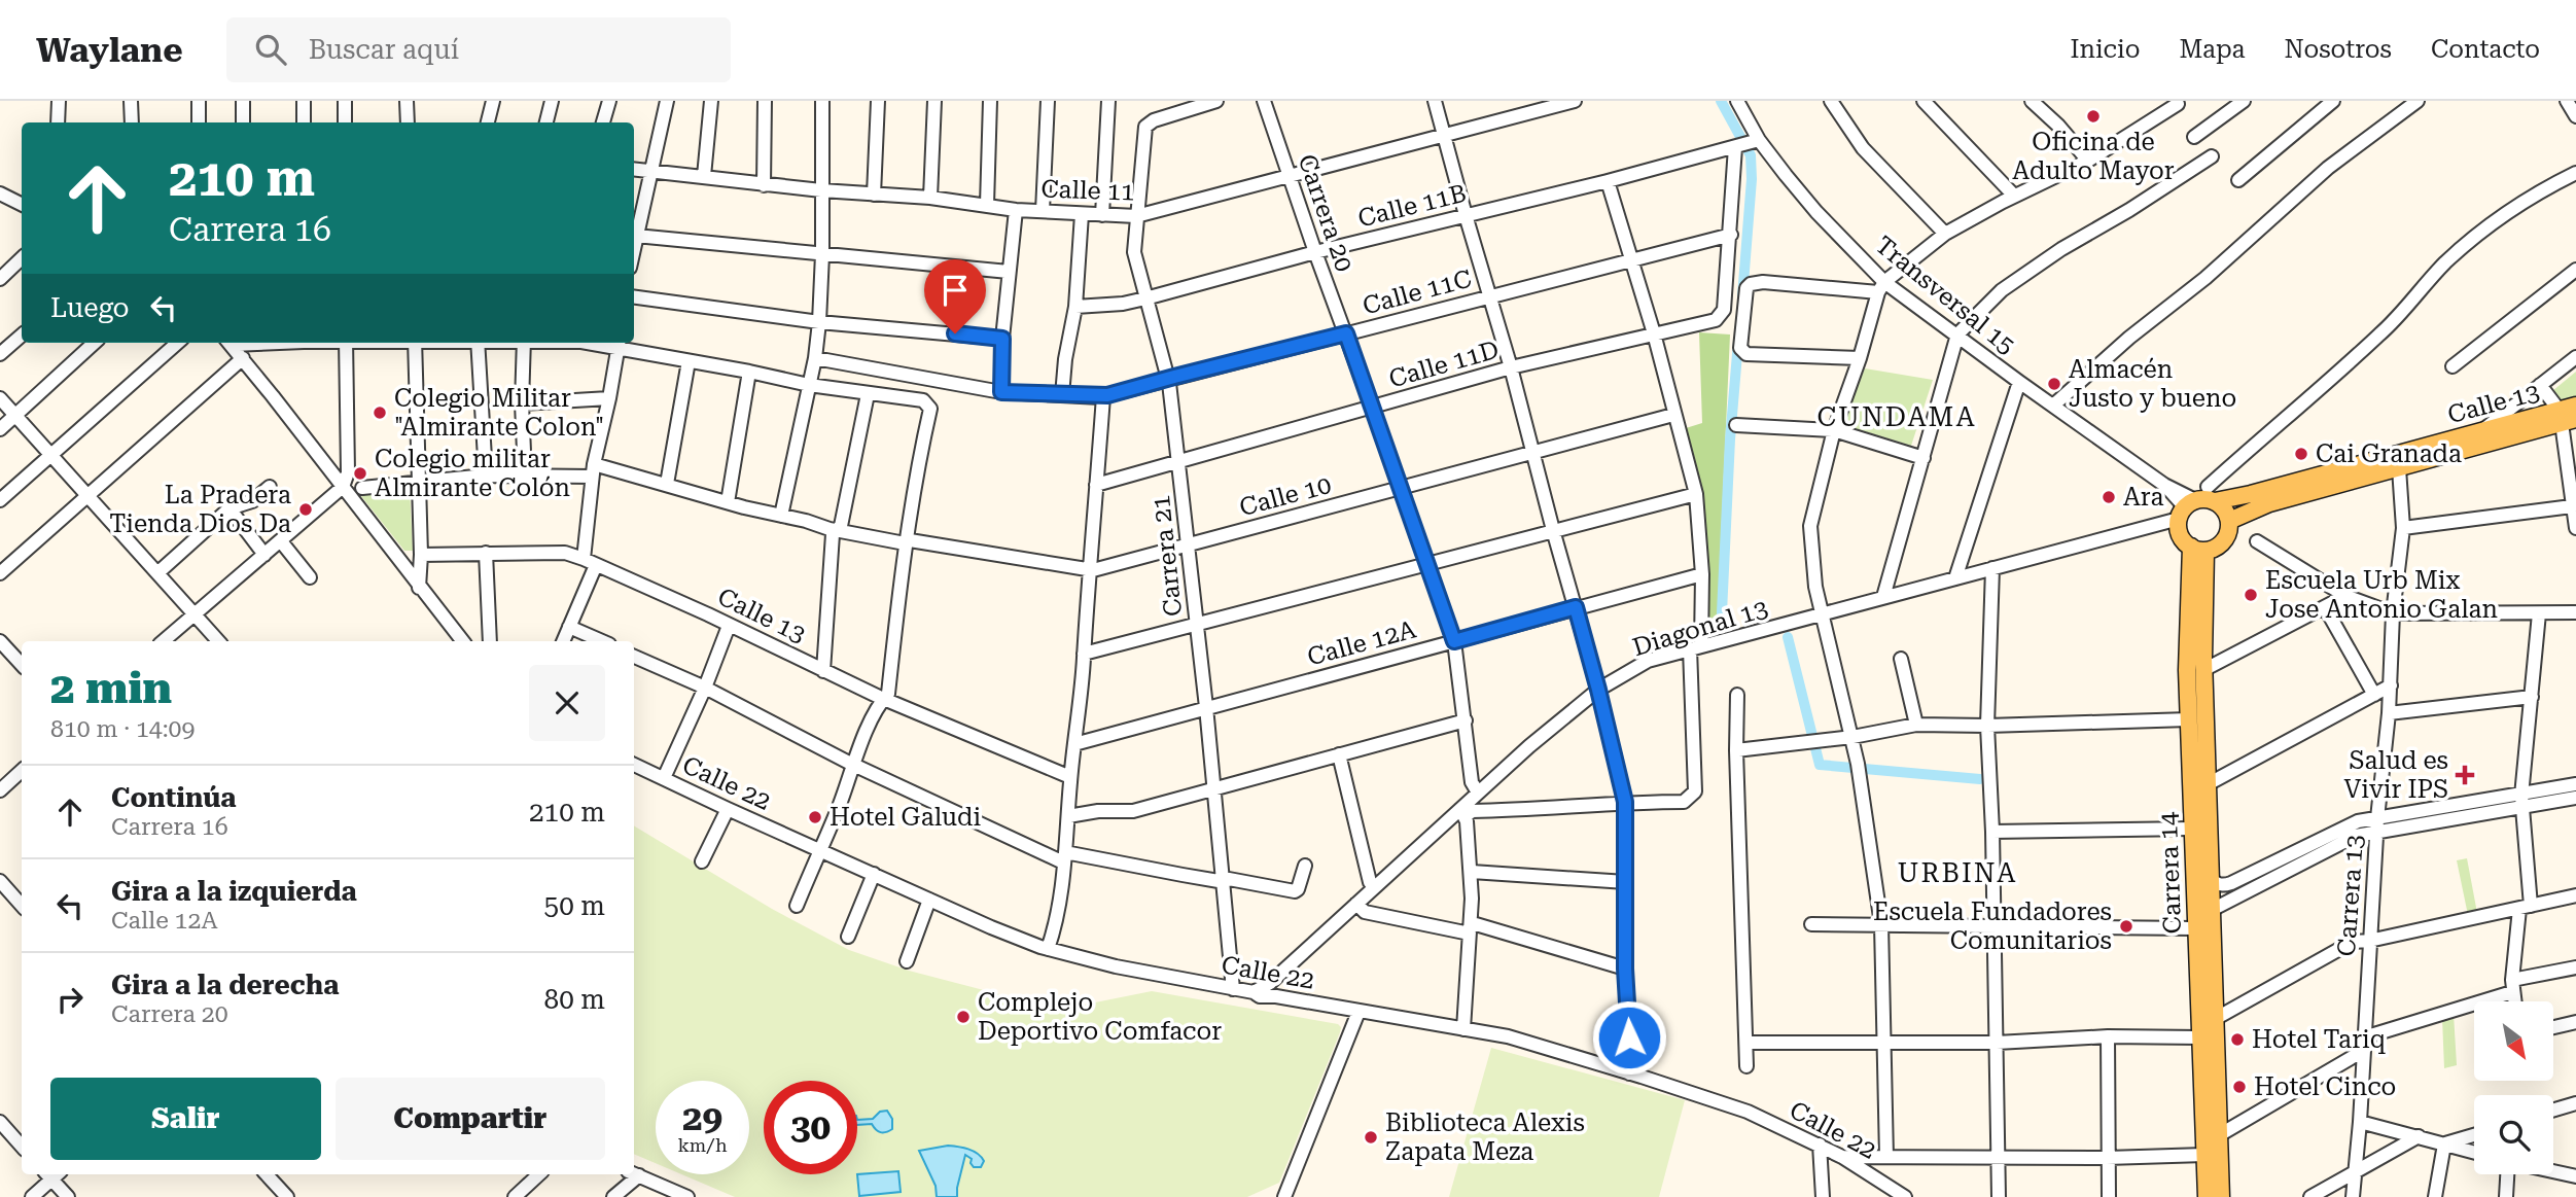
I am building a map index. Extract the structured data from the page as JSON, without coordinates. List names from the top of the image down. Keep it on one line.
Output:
{"streets":{"main road":["Calle 13","Carrera 14"],"street":["Calle 11","Calle 11B","Carrera 20","Calle 11C","Transversal 15","Calle 11D","Calle 10","Carrera 21","Diagonal 13","Calle 12A","Calle 22","Carrera 13"]},"crossings":[["Calle 11","Carrera 20"],["Calle 11","Carrera 21"],["Calle 11B","Carrera 20"],["Calle 11B","Transversal 15"],["Calle 11B","Carrera 21"],["Carrera 20","Calle 11C"],["Carrera 20","Calle 11D"],["Carrera 20","Calle 10"],["Carrera 20","Diagonal 13"],["Carrera 20","Calle 12A"],["Calle 11C","Calle 11D"],["Calle 11C","Carrera 21"],["Transversal 15","Calle 13"],["Transversal 15","Diagonal 13"],["Transversal 15","Carrera 14"],["Calle 11D","Carrera 21"],["Calle 13","Diagonal 13"],["Calle 13","Carrera 14"],["Calle 13","Carrera 13"],["Calle 10","Carrera 21"],["Carrera 21","Calle 12A"],["Carrera 21","Calle 22"],["Diagonal 13","Calle 22"],["Diagonal 13","Carrera 14"]],"districts":["CUNDAMA","URBINA"],"places":{"other":["Oficina de Adulto Mayor","Almacén Justo y bueno","Colegio Militar \"Almirante Colon\"","Cai Granada","Colegio militar Almirante Colón","Ara","La Pradera Tienda Dios Da","Escuela Urb Mix Jose Antonio Galan","Hotel Galudi","Escuela Fundadores Comunitarios","Complejo Deportivo Comfacor","Hotel Tariq","Hotel Cinco","Biblioteca Alexis Zapata Meza"],"health":["Salud es Vivir IPS"]},"north":"bottom right","page":{"header":"Waylane","search":"Buscar aquí","nav":["Inicio","Mapa","Nosotros","Contacto"],"turn":["210 m","Carrera 16"],"then":"Luego","heading":["2 min","810 m · 14:09"],"list":[{"name":"Continúa","note":"Carrera 16","value":"210 m"},{"name":"Gira a la izquierda","note":"Calle 12A","value":"50 m"},{"name":"Gira a la derecha","note":"Carrera 20","value":"80 m"}],"buttons":["Salir","Compartir"],"speed":"29 km/h","limit":"30"}}
